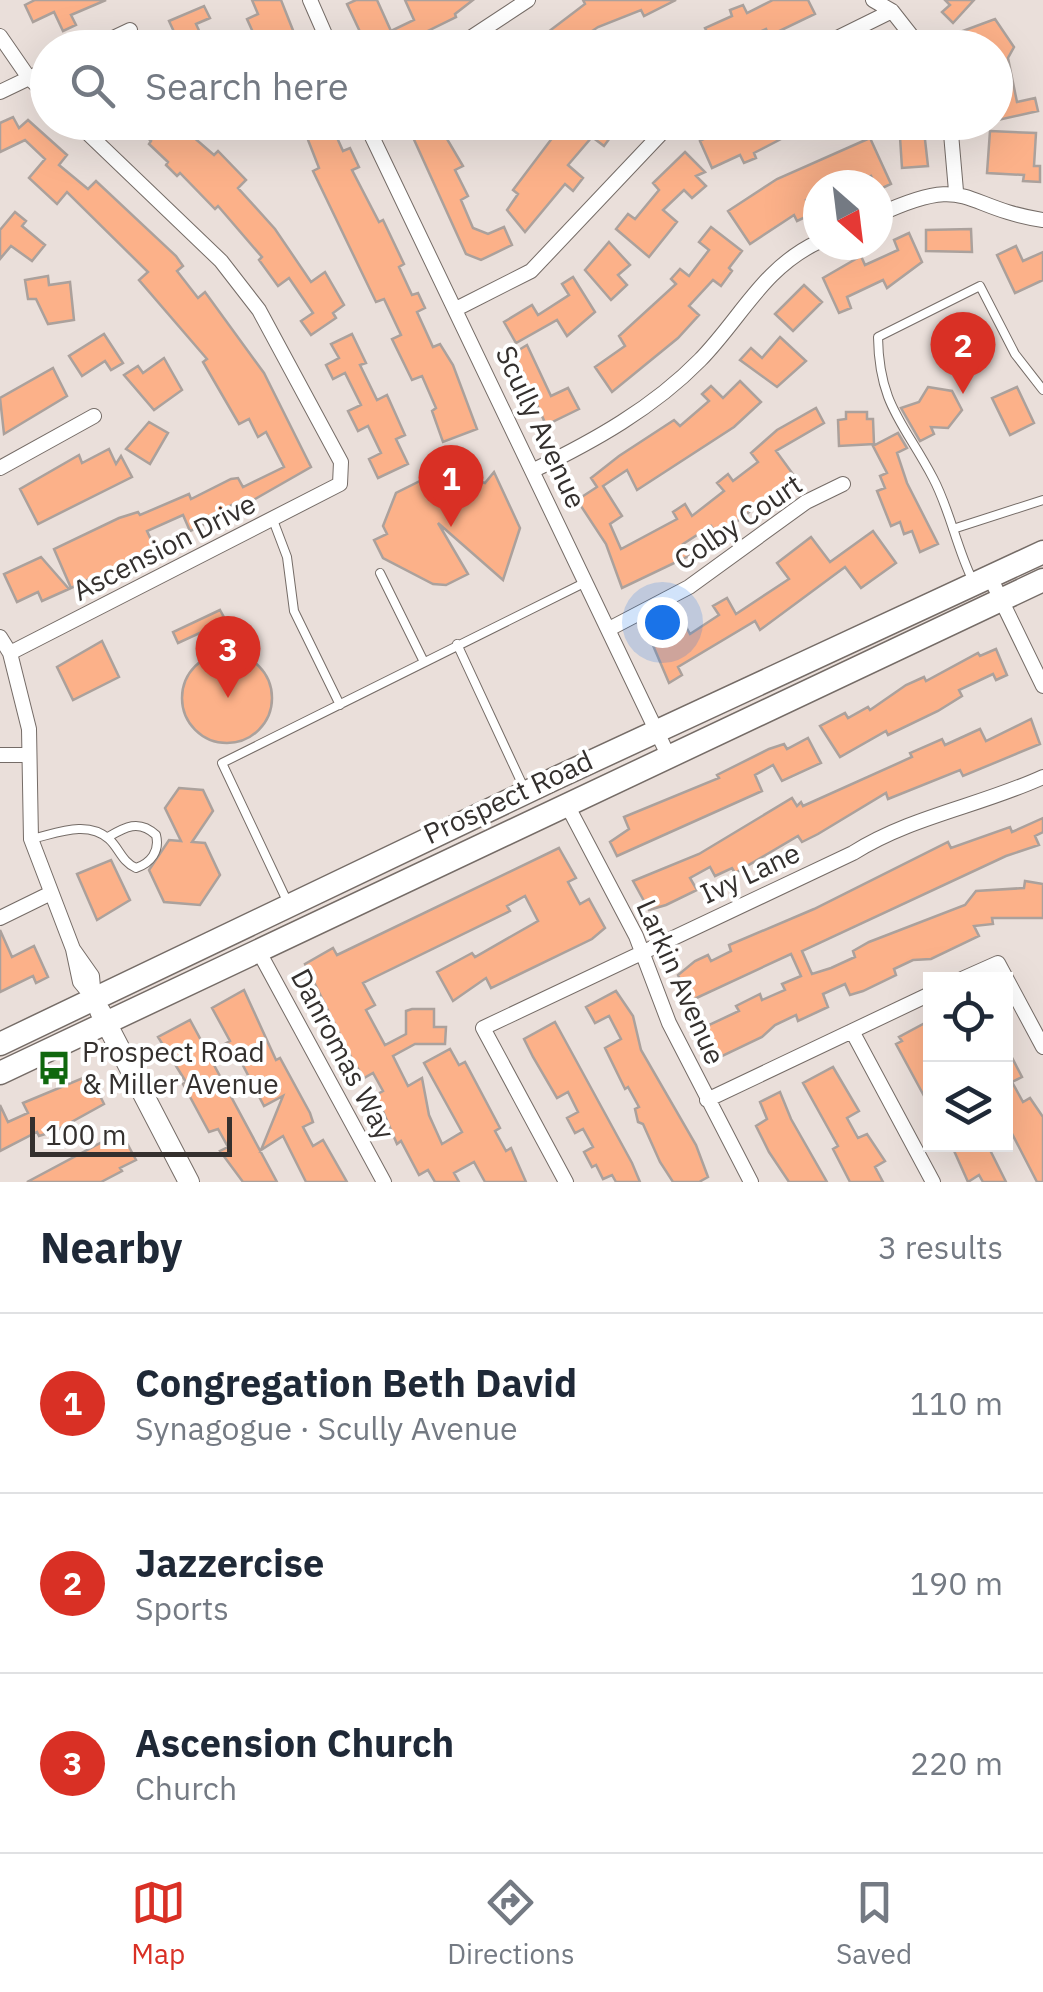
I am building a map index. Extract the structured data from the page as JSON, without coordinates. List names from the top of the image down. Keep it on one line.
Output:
{"streets":{"main road":["Prospect Road"],"street":["Scully Avenue","Colby Court","Ascension Drive","Ivy Lane","Larkin Avenue","Danromas Way"]},"crossings":[["Scully Avenue","Colby Court"],["Scully Avenue","Prospect Road"],["Prospect Road","Larkin Avenue"],["Prospect Road","Danromas Way"],["Ivy Lane","Larkin Avenue"]],"places":{"bus stop":["Prospect Road & Miller Avenue"]},"scale_bar":"100 m","north":"bottom right","page":{"search":"Search here","pins":["2","1","3"],"scale":"100 m","heading":["Nearby","3 results"],"list":[{"mark":"1","name":"Congregation Beth David","note":"Synagogue · Scully Avenue","value":"110 m"},{"mark":"2","name":"Jazzercise","note":"Sports","value":"190 m"},{"mark":"3","name":"Ascension Church","note":"Church","value":"220 m"}],"nav":["Map","Directions","Saved"]}}
